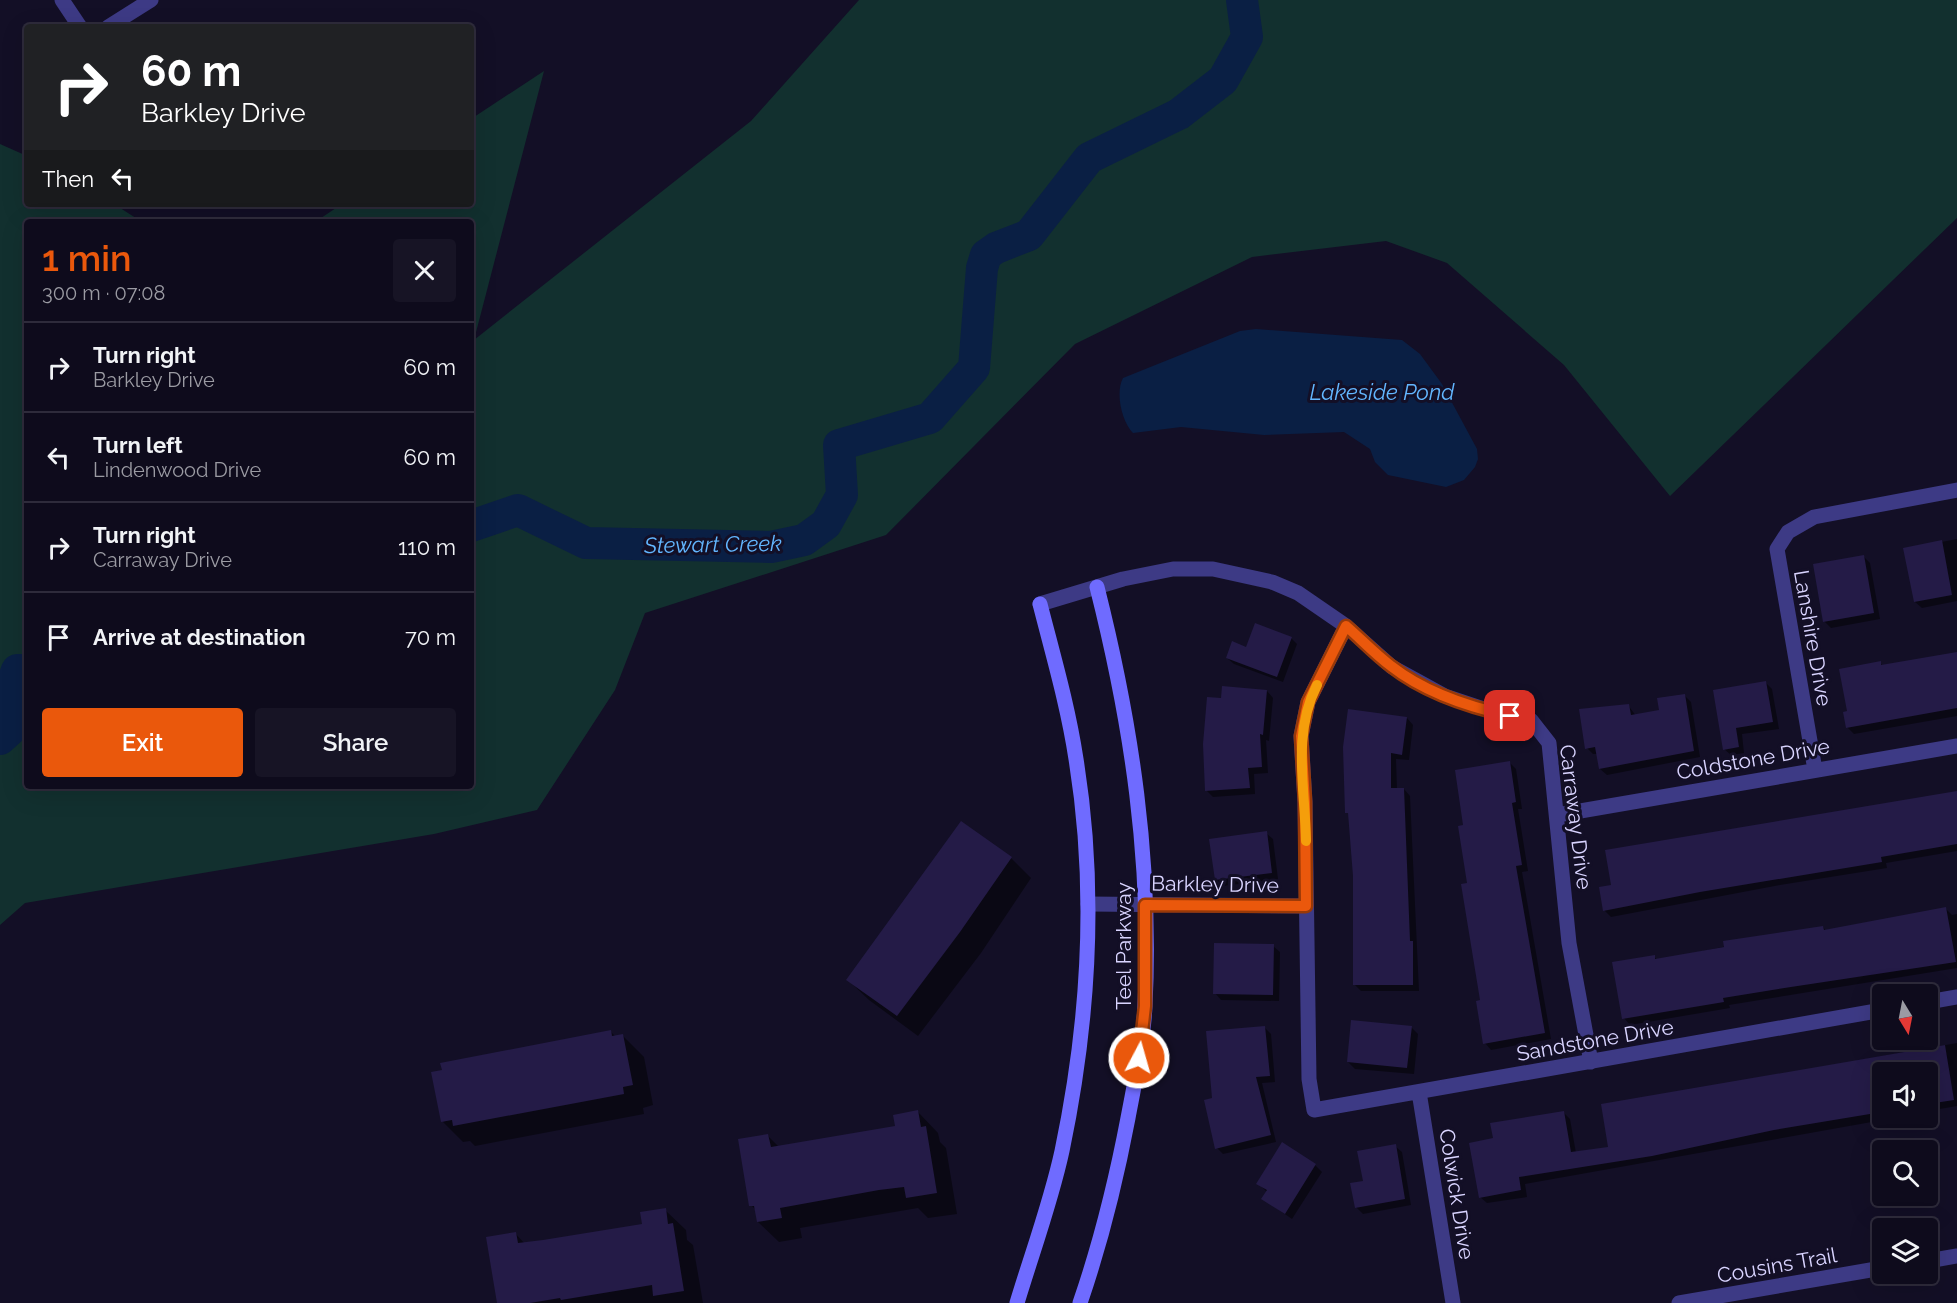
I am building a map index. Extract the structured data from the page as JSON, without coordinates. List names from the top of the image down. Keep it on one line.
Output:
{"streets":{"street":["Lanshire Drive","Coldstone Drive","Carraway Drive","Barkley Drive","Teel Parkway","Sandstone Drive","Colwick Drive","Cousins Trail"]},"crossings":[["Lanshire Drive","Coldstone Drive"],["Coldstone Drive","Carraway Drive"],["Carraway Drive","Teel Parkway"],["Carraway Drive","Sandstone Drive"],["Barkley Drive","Teel Parkway"],["Barkley Drive","Sandstone Drive"],["Sandstone Drive","Colwick Drive"]],"water":["Lakeside Pond","Stewart Creek"],"north":"bottom","page":{"turn":["60 m","Barkley Drive"],"then":"Then","heading":["1 min","300 m · 07:08"],"list":[{"name":"Turn right","note":"Barkley Drive","value":"60 m"},{"name":"Turn left","note":"Lindenwood Drive","value":"60 m"},{"name":"Turn right","note":"Carraway Drive","value":"110 m"},{"name":"Arrive at destination","value":"70 m"}],"buttons":["Exit","Share"]}}
